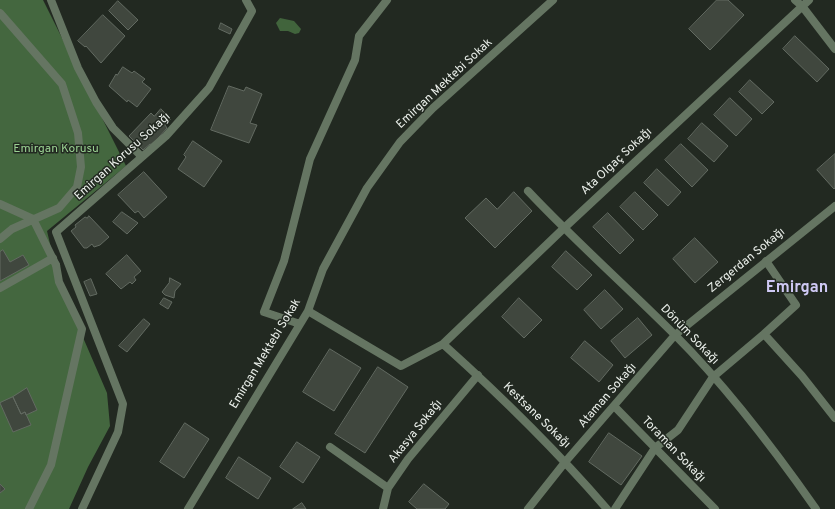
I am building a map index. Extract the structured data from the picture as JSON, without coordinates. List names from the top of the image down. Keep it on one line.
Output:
{"streets":{"street":["Emirgan Mektebi Sokak","Emirgan Korusu Sokağı","Ata Olgaç Sokağı","Zergerdan Sokağı","Dönüm Sokağı","Ataman Sokağı","Kestsane Sokağı","Akasya Sokağı","Toraman Sokağı"]},"crossings":[["Emirgan Mektebi Sokak","Ata Olgaç Sokağı"],["Ata Olgaç Sokağı","Dönüm Sokağı"],["Ata Olgaç Sokağı","Kestsane Sokağı"],["Zergerdan Sokağı","Dönüm Sokağı"],["Zergerdan Sokağı","Ataman Sokağı"],["Dönüm Sokağı","Ataman Sokağı"],["Ataman Sokağı","Kestsane Sokağı"],["Ataman Sokağı","Toraman Sokağı"],["Kestsane Sokağı","Akasya Sokağı"]],"districts":["Emirgan"],"parks":["Emirgan Korusu"]}
